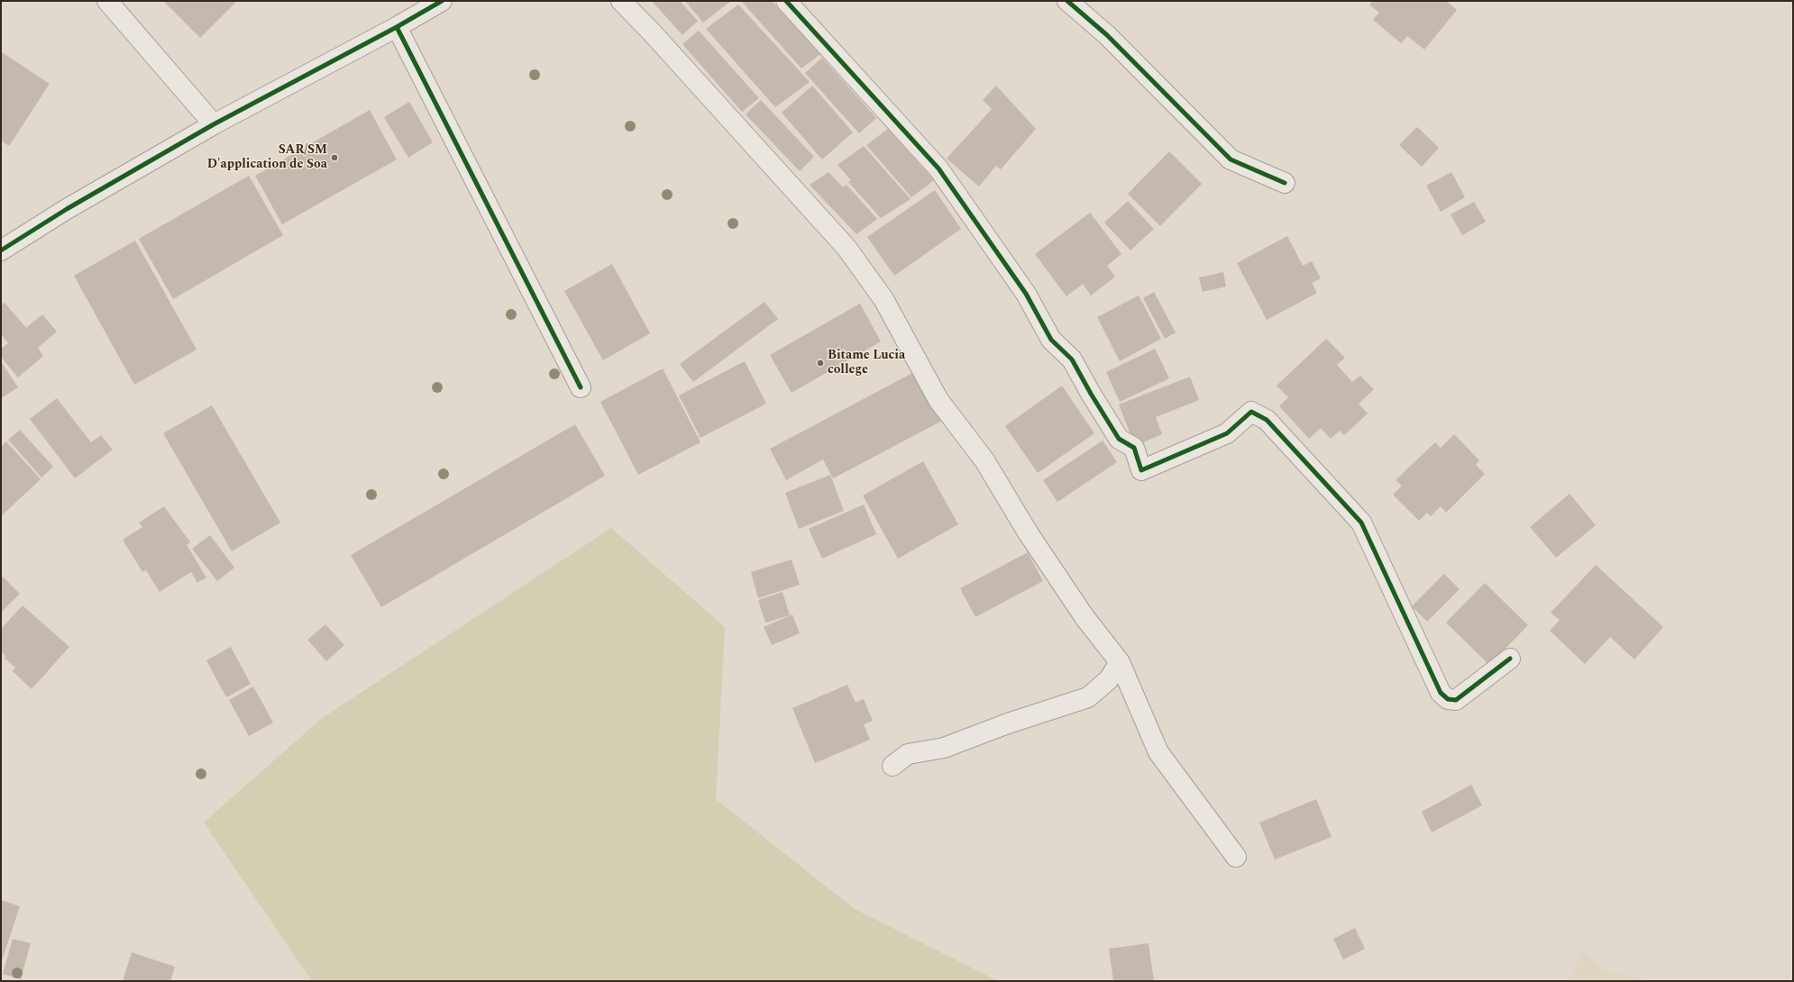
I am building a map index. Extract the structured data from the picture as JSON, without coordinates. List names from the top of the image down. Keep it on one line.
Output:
{"places":["SAR/SM D'application de Soa","Bitame Lucia college"]}
